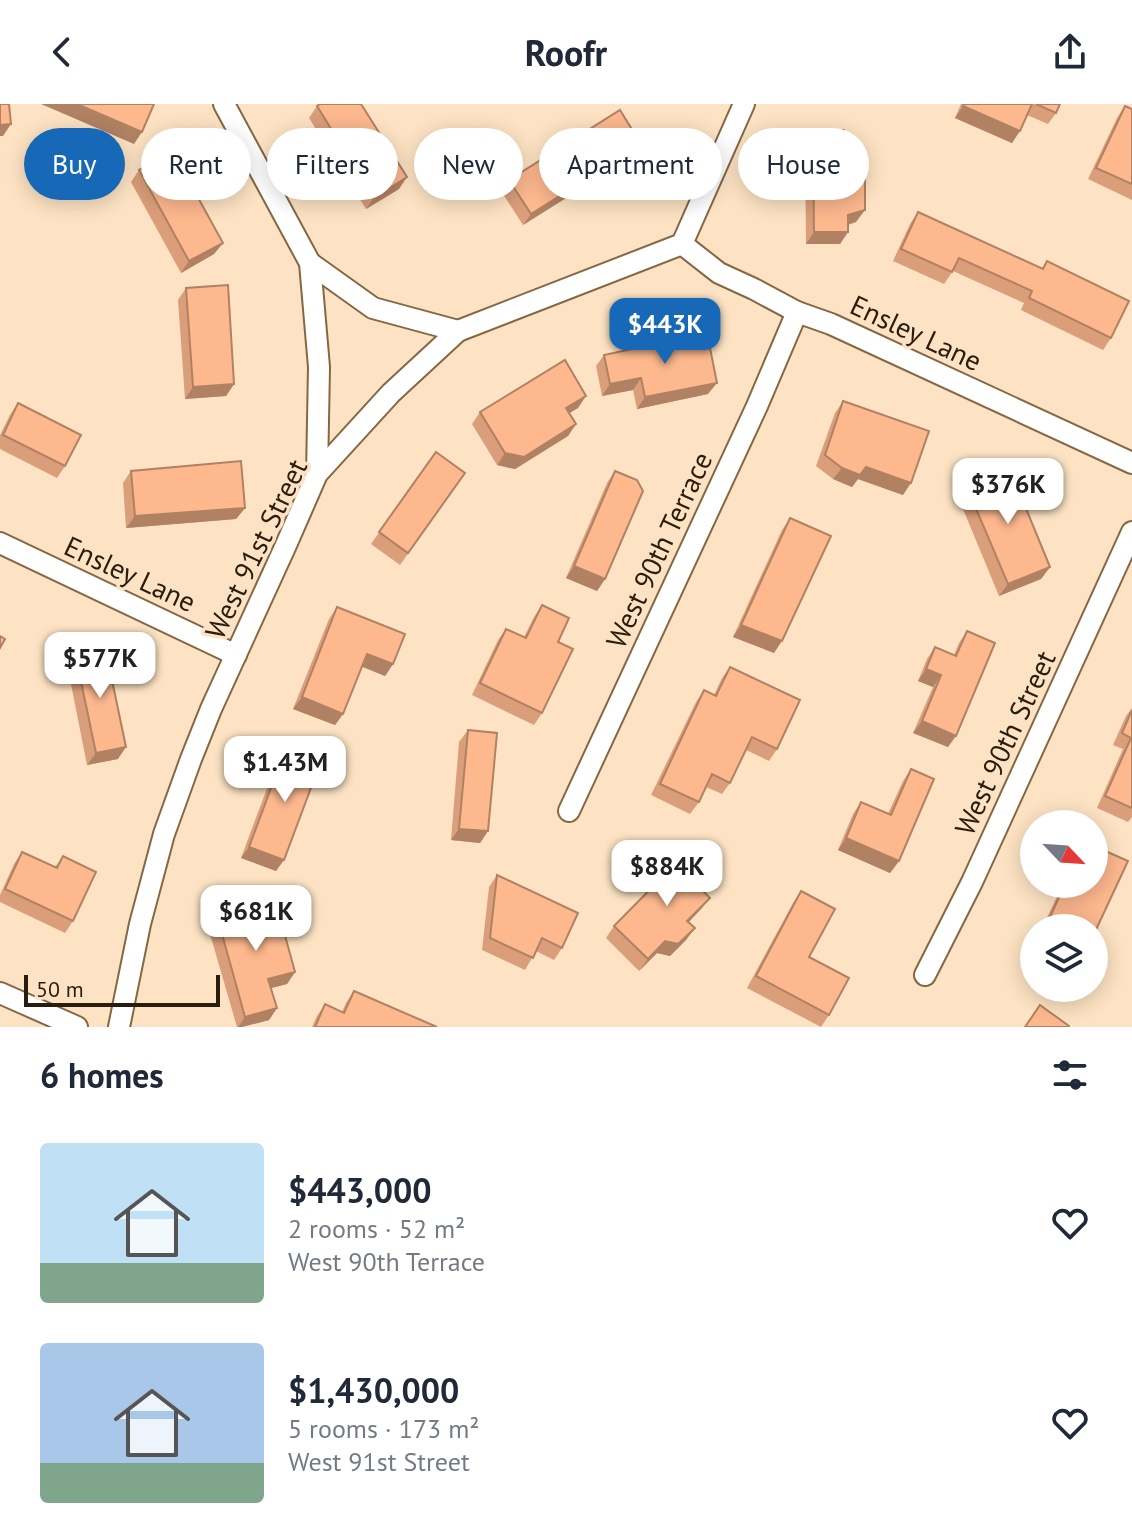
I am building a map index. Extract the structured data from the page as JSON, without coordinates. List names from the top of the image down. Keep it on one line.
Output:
{"streets":{"street":["Ensley Lane","West 91st Street","West 90th Terrace","West 90th Street"]},"crossings":[["Ensley Lane","West 91st Street"],["Ensley Lane","West 90th Terrace"]],"scale_bar":"50 m","north":"bottom right","page":{"header":"Roofr","chip":["Buy","Rent","Filters","New","Apartment","House"],"price":["$443K","$376K","$577K","$1.43M","$884K","$681K"],"scale":"50 m","heading":"6 homes","list":[{"name":"$443,000","note":"2 rooms · 52 m² · West 90th Terrace"},{"name":"$1,430,000","note":"5 rooms · 173 m² · West 91st Street"}]}}
